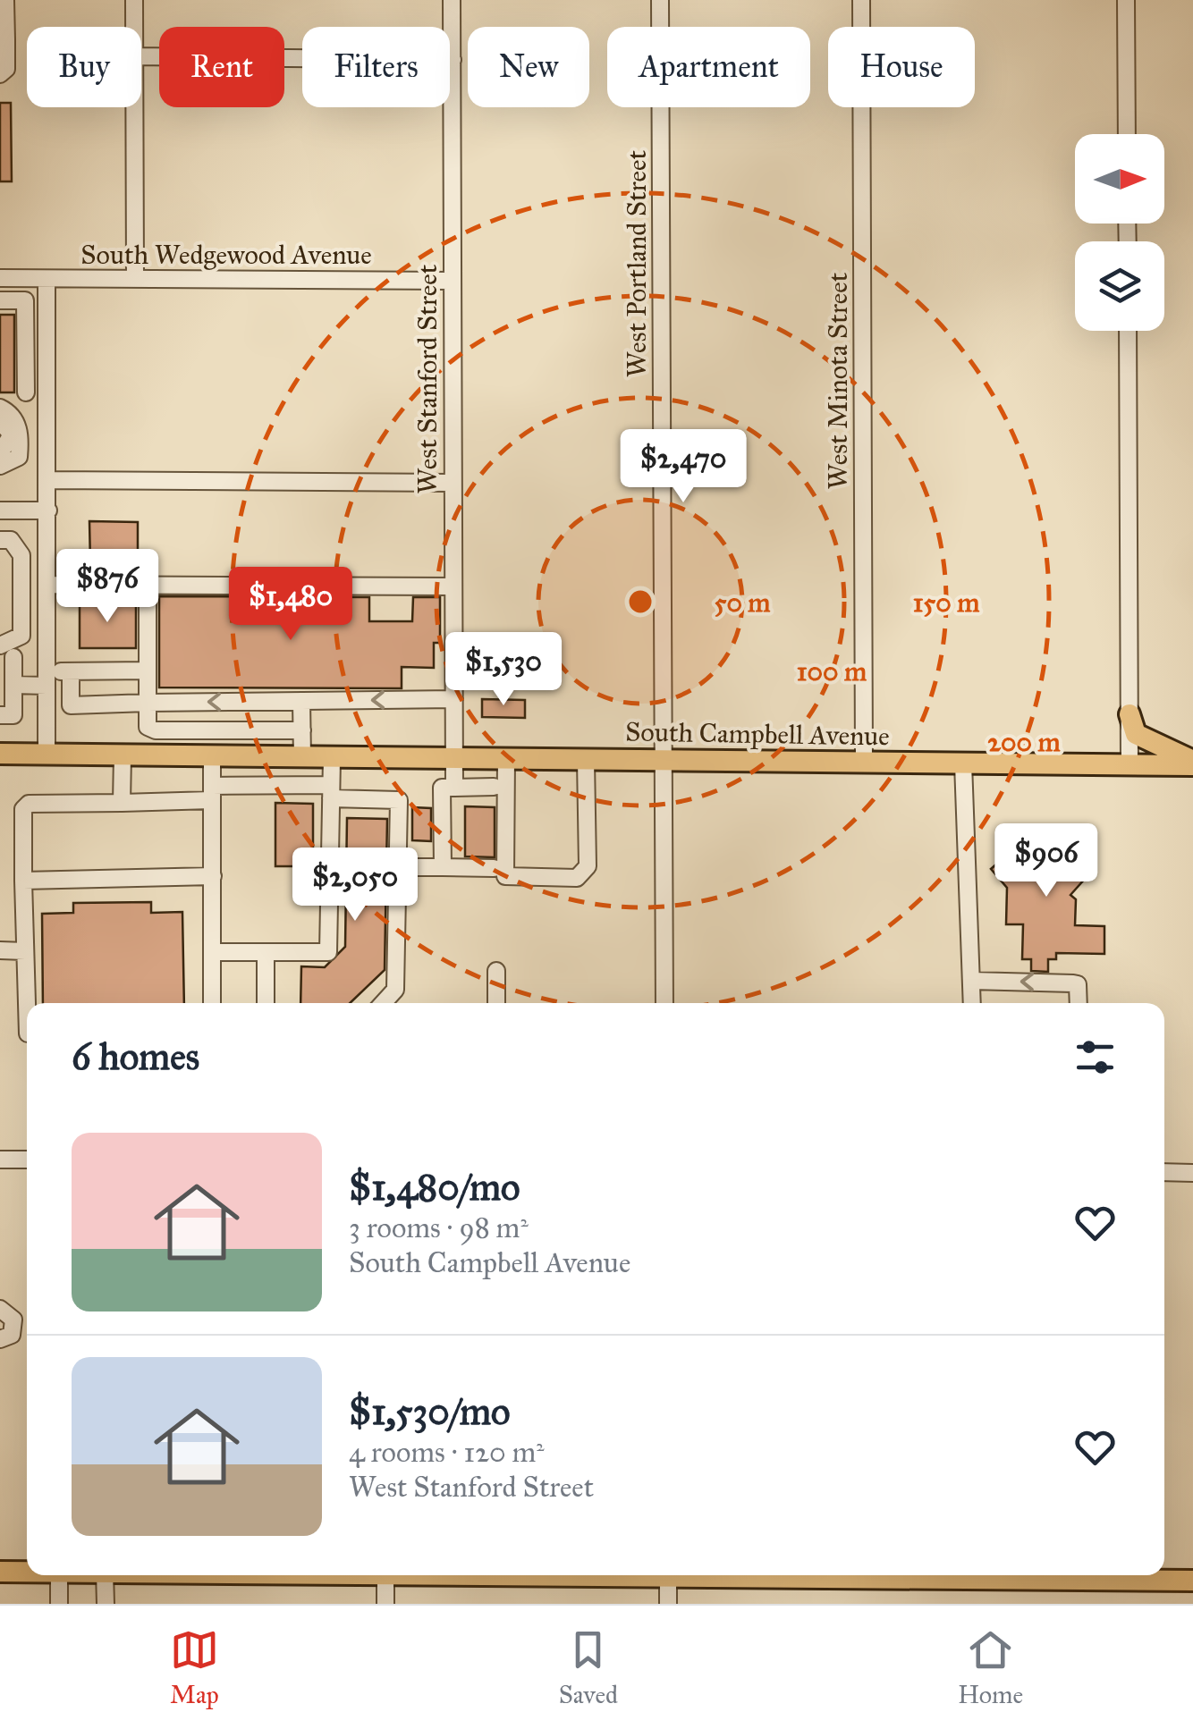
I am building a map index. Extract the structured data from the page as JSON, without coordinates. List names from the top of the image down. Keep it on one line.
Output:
{"streets":{"main road":["South Campbell Avenue"],"street":["South Wedgewood Avenue","West Portland Street","West Stanford Street","West Minota Street"]},"crossings":[["South Wedgewood Avenue","West Stanford Street"],["West Portland Street","South Campbell Avenue"],["West Stanford Street","South Campbell Avenue"],["West Minota Street","South Campbell Avenue"]],"north":"right","page":{"chip":["Buy","Rent","Filters","New","Apartment","House"],"price":["$2,470","$876","$1,480","$1,530","$906","$2,050"],"heading":"6 homes","list":[{"name":"$1,480/mo","note":"3 rooms · 98 m² · South Campbell Avenue"},{"name":"$1,530/mo","note":"4 rooms · 120 m² · West Stanford Street"}],"tabs":["Map","Saved","Home"]},"rings":["50 m","150 m","100 m","200 m"]}
